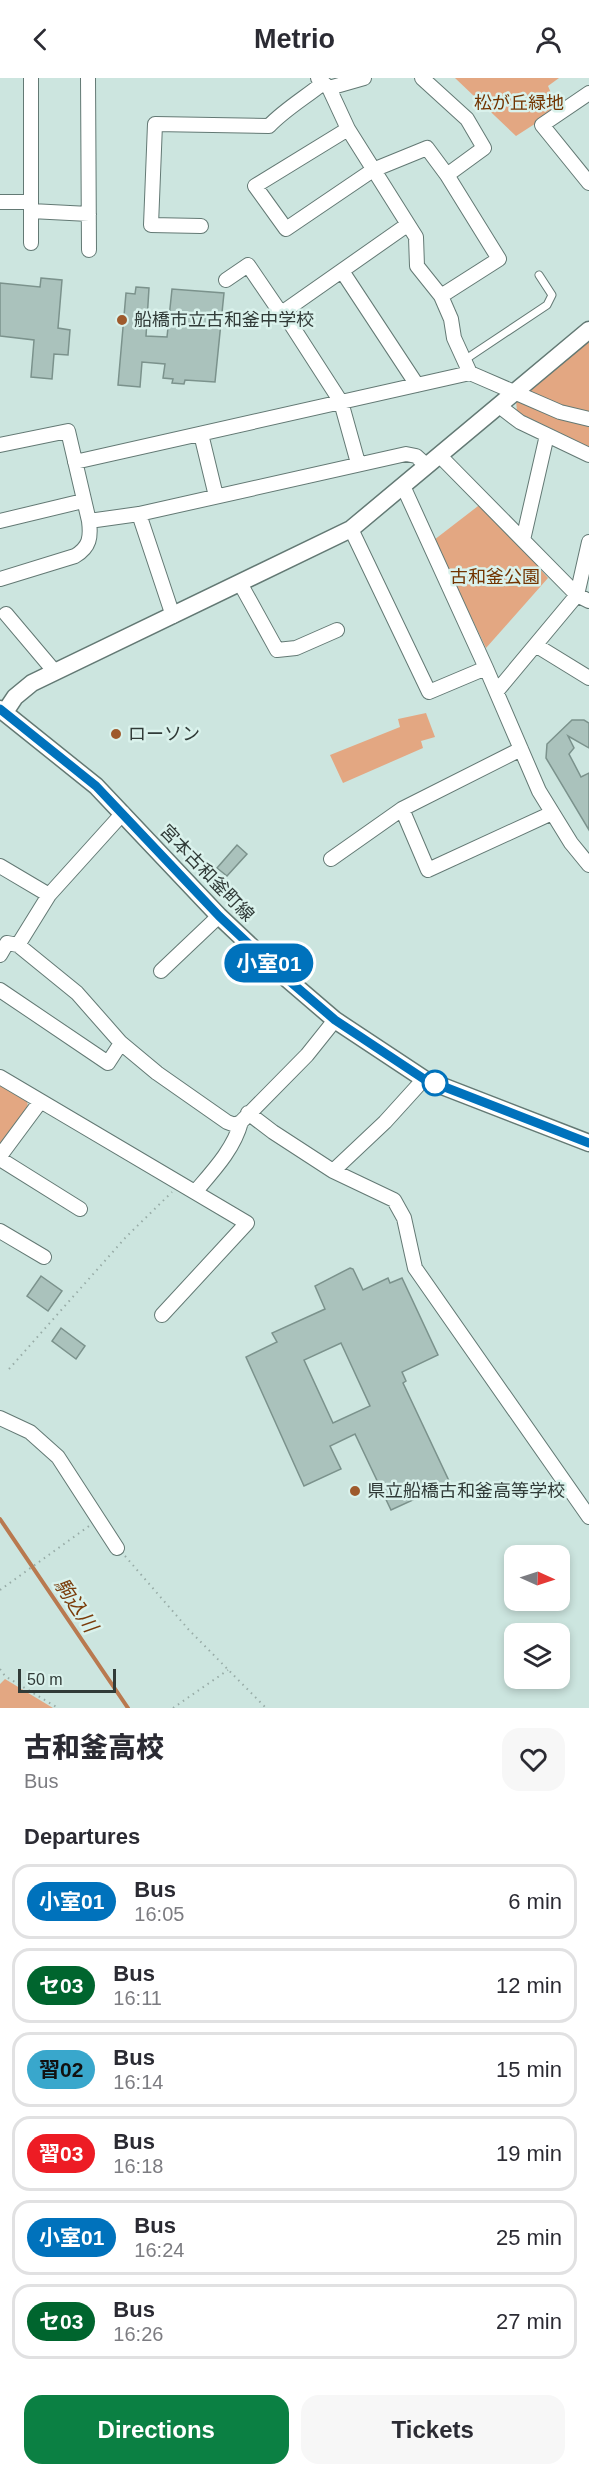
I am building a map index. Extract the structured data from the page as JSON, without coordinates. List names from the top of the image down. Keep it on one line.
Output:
{"streets":{"street":["宮本古和釜町線"]},"water":["駒込川"],"parks":["松が丘緑地","古和釜公園"],"places":["船橋市立古和釜中学校","ローソン","県立船橋古和釜高等学校"],"lines":["bus line 小室01"],"scale_bar":"50 m","north":"right","page":{"header":"Metrio","on_map":"小室01","scale":"50 m","heading":[["古和釜高校","Bus"],"Departures"],"list":[{"mark":"小室01","name":"Bus","note":"16:05","value":"6 min"},{"mark":"セ03","name":"Bus","note":"16:11","value":"12 min"},{"mark":"習02","name":"Bus","note":"16:14","value":"15 min"},{"mark":"習03","name":"Bus","note":"16:18","value":"19 min"},{"mark":"小室01","name":"Bus","note":"16:24","value":"25 min"},{"mark":"セ03","name":"Bus","note":"16:26","value":"27 min"}],"buttons":["Directions","Tickets"]}}
